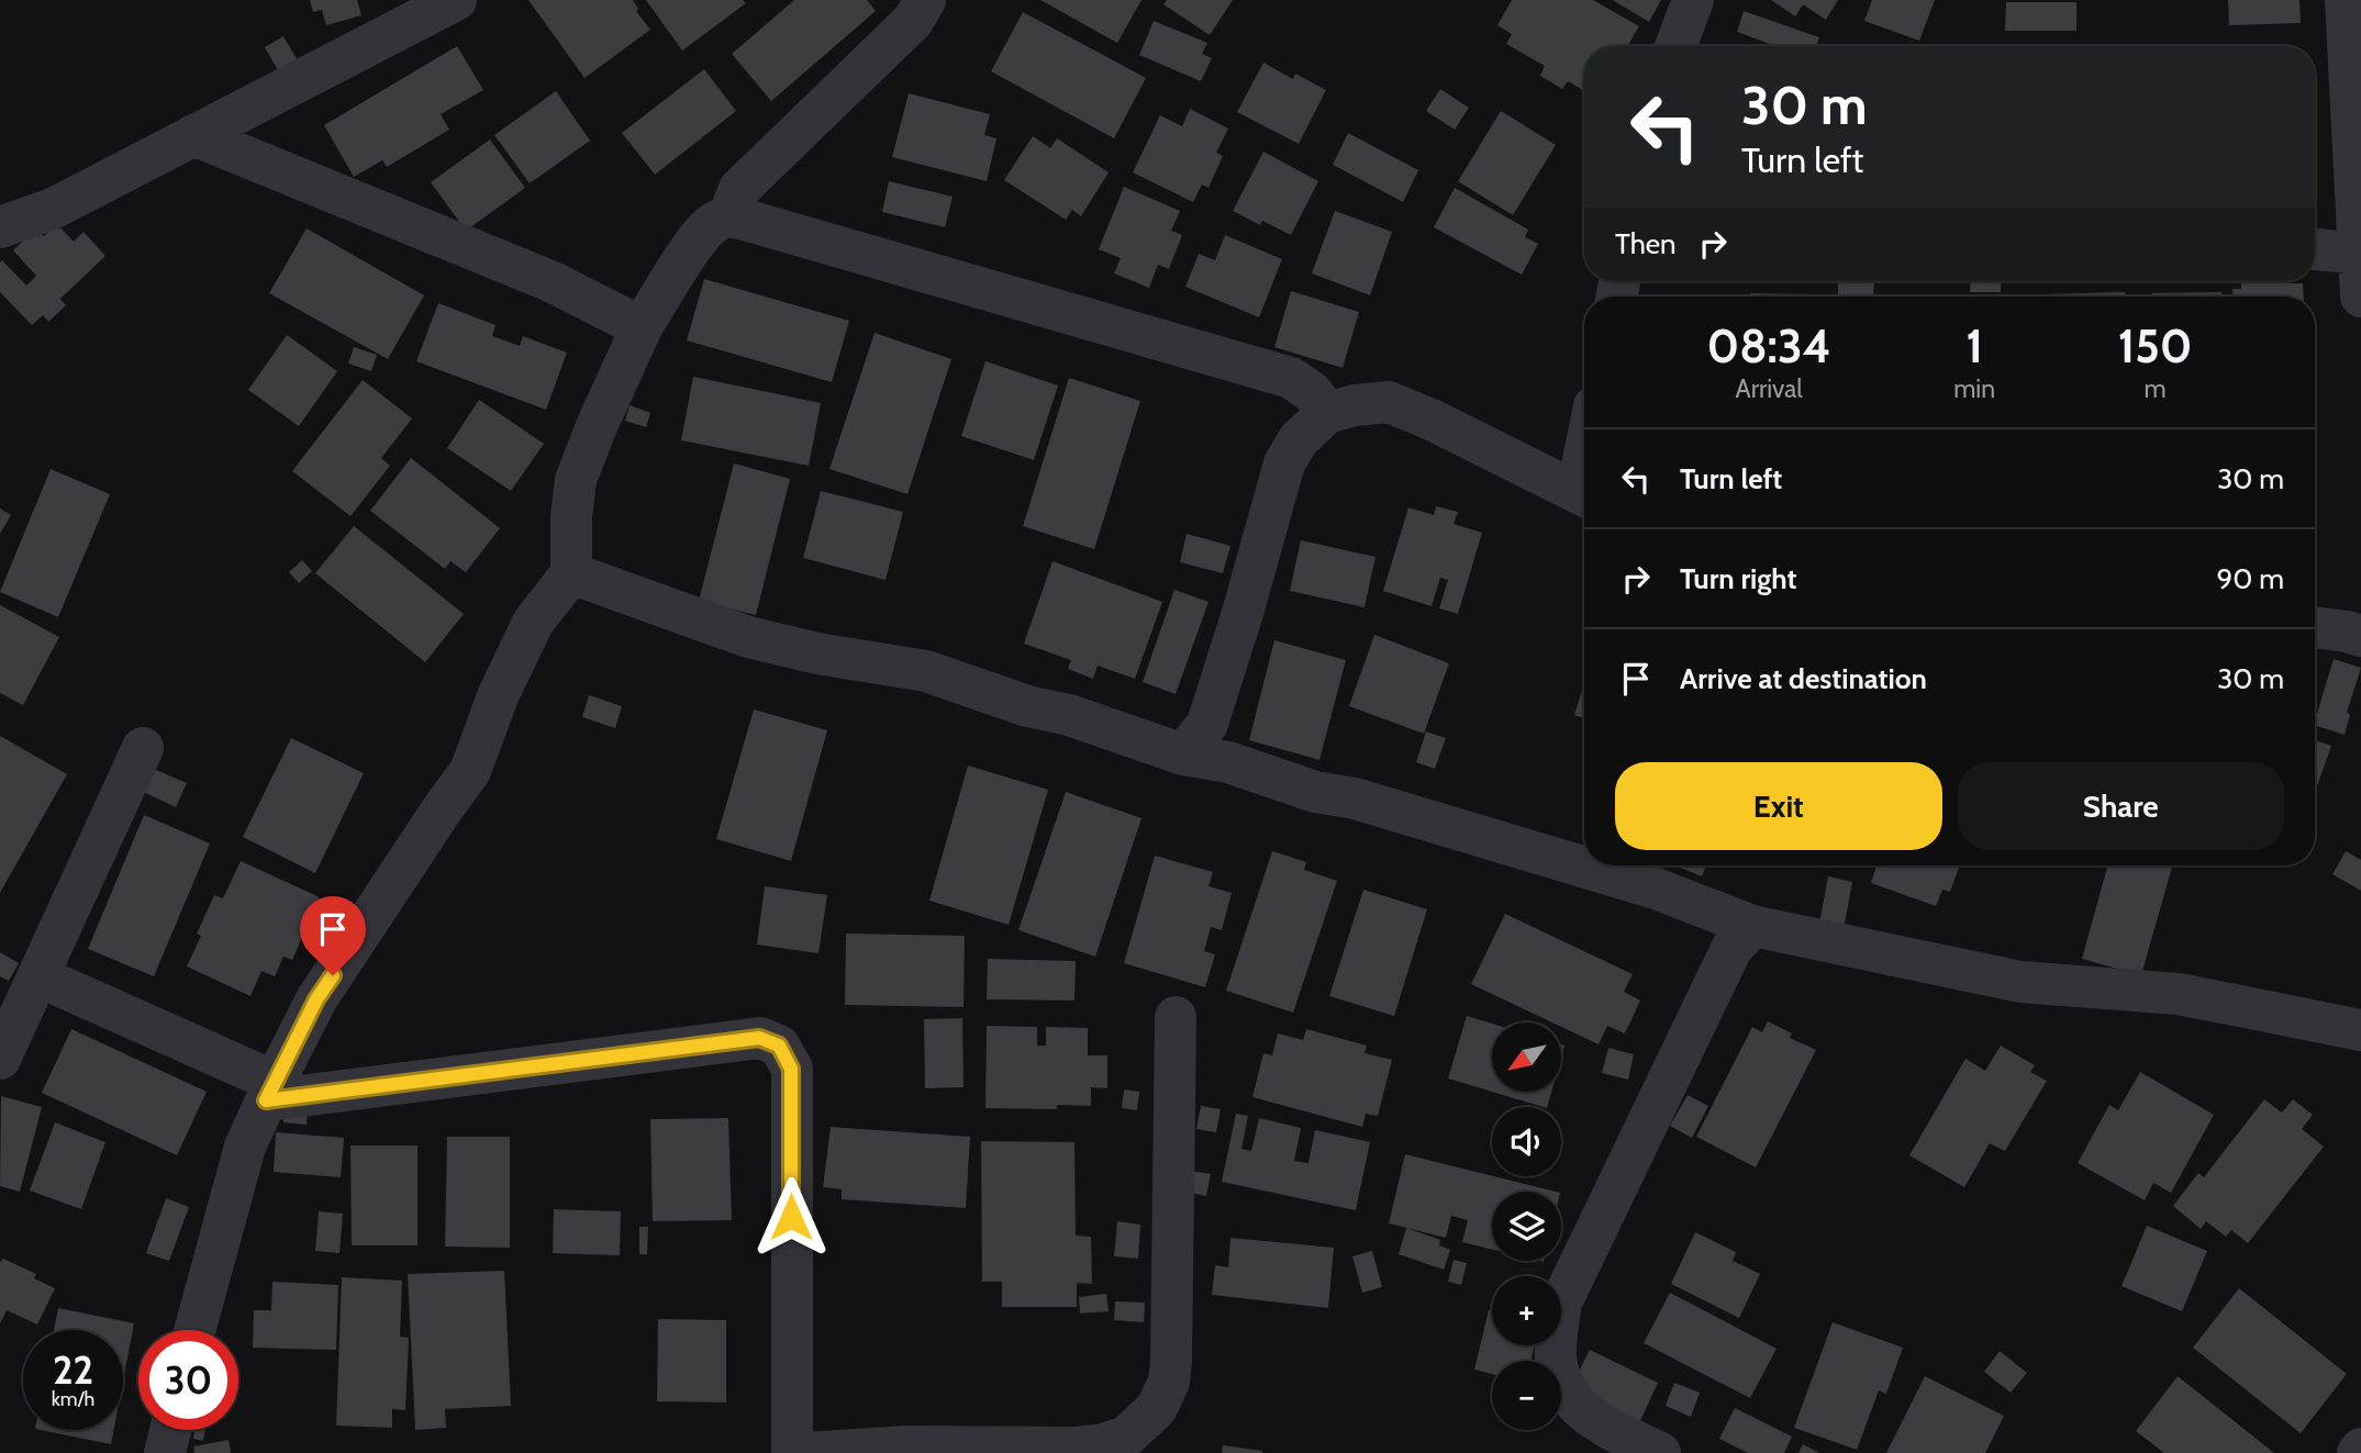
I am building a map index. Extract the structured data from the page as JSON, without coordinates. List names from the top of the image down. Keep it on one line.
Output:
{"north":"bottom left","page":{"turn":["30 m","Turn left"],"then":"Then","eta":["08:34","Arrival","1","min","150","m"],"list":[{"name":"Turn left","value":"30 m"},{"name":"Turn right","value":"90 m"},{"name":"Arrive at destination","value":"30 m"}],"buttons":["Exit","Share"],"map_buttons":["+","−"],"speed":"22 km/h","limit":"30"}}
